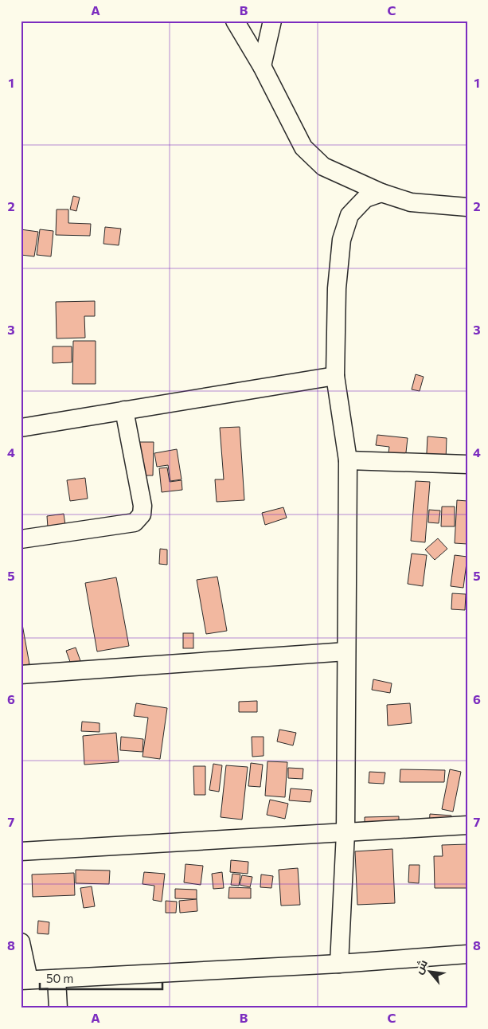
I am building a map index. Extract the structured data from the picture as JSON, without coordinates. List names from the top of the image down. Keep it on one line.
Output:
{"scale_bar":"50 m","north":"top left","grid":{"columns":["A","B","C"],"rows":["1","2","3","4","5","6","7","8"]}}
